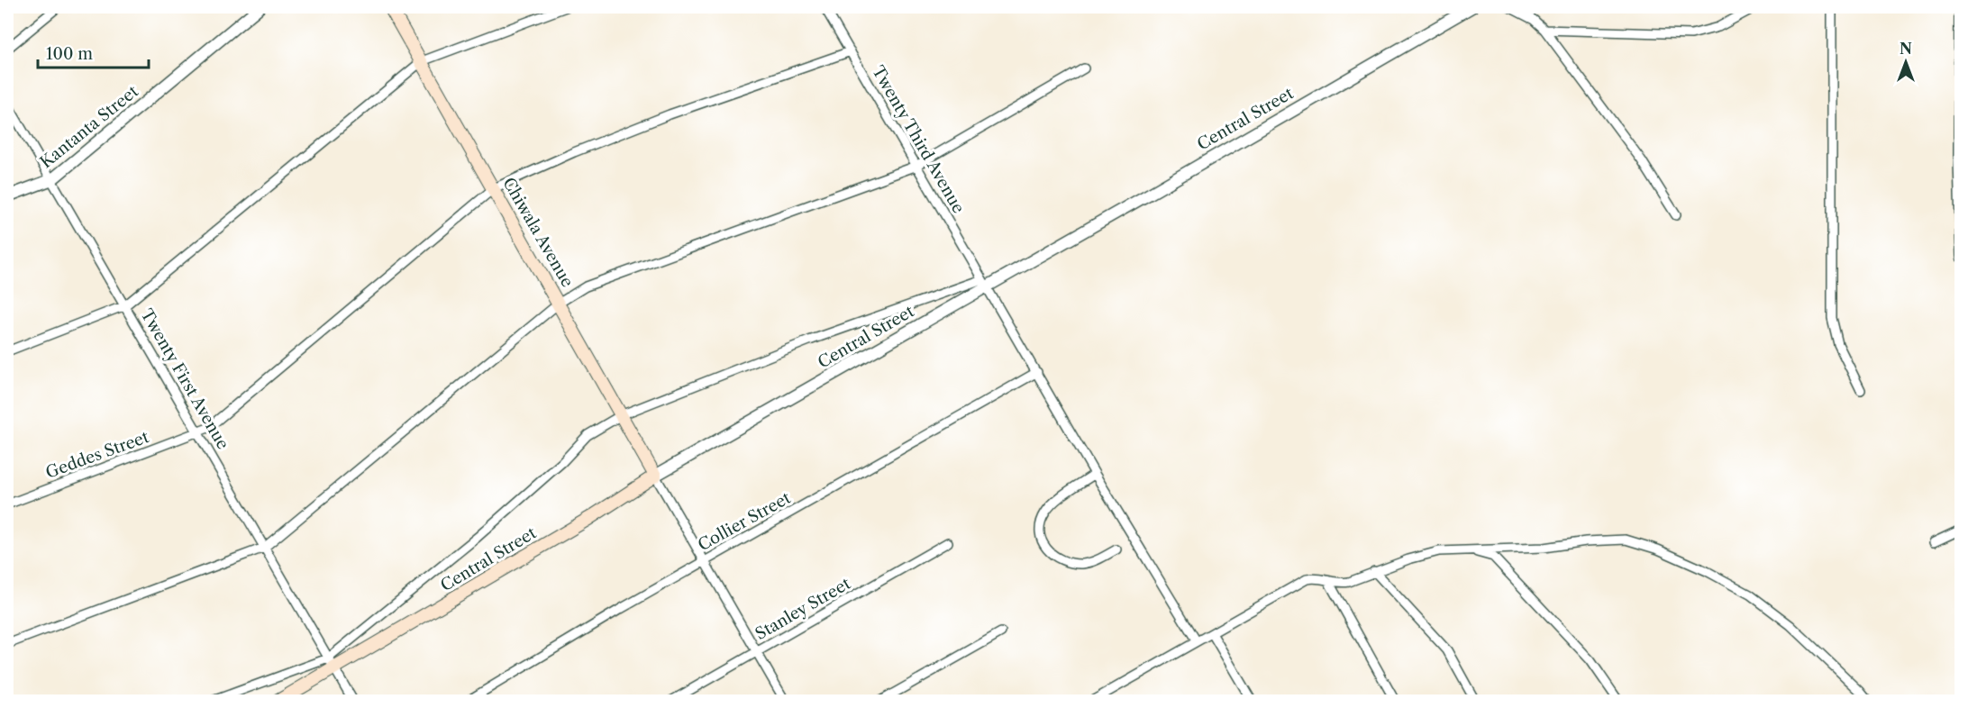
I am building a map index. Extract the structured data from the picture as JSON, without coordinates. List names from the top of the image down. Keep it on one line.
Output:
{"streets":{"main road":["Central Street","Chiwala Avenue"],"street":["Kantanta Street","Twenty Third Avenue","Twenty First Avenue","Geddes Street","Collier Street","Stanley Street"]},"crossings":[["Central Street","Twenty Third Avenue"],["Central Street","Chiwala Avenue"],["Central Street","Twenty First Avenue"],["Kantanta Street","Twenty First Avenue"],["Twenty Third Avenue","Geddes Street"],["Twenty Third Avenue","Collier Street"],["Chiwala Avenue","Geddes Street"],["Twenty First Avenue","Geddes Street"]],"scale_bar":"100 m","north":"top"}
